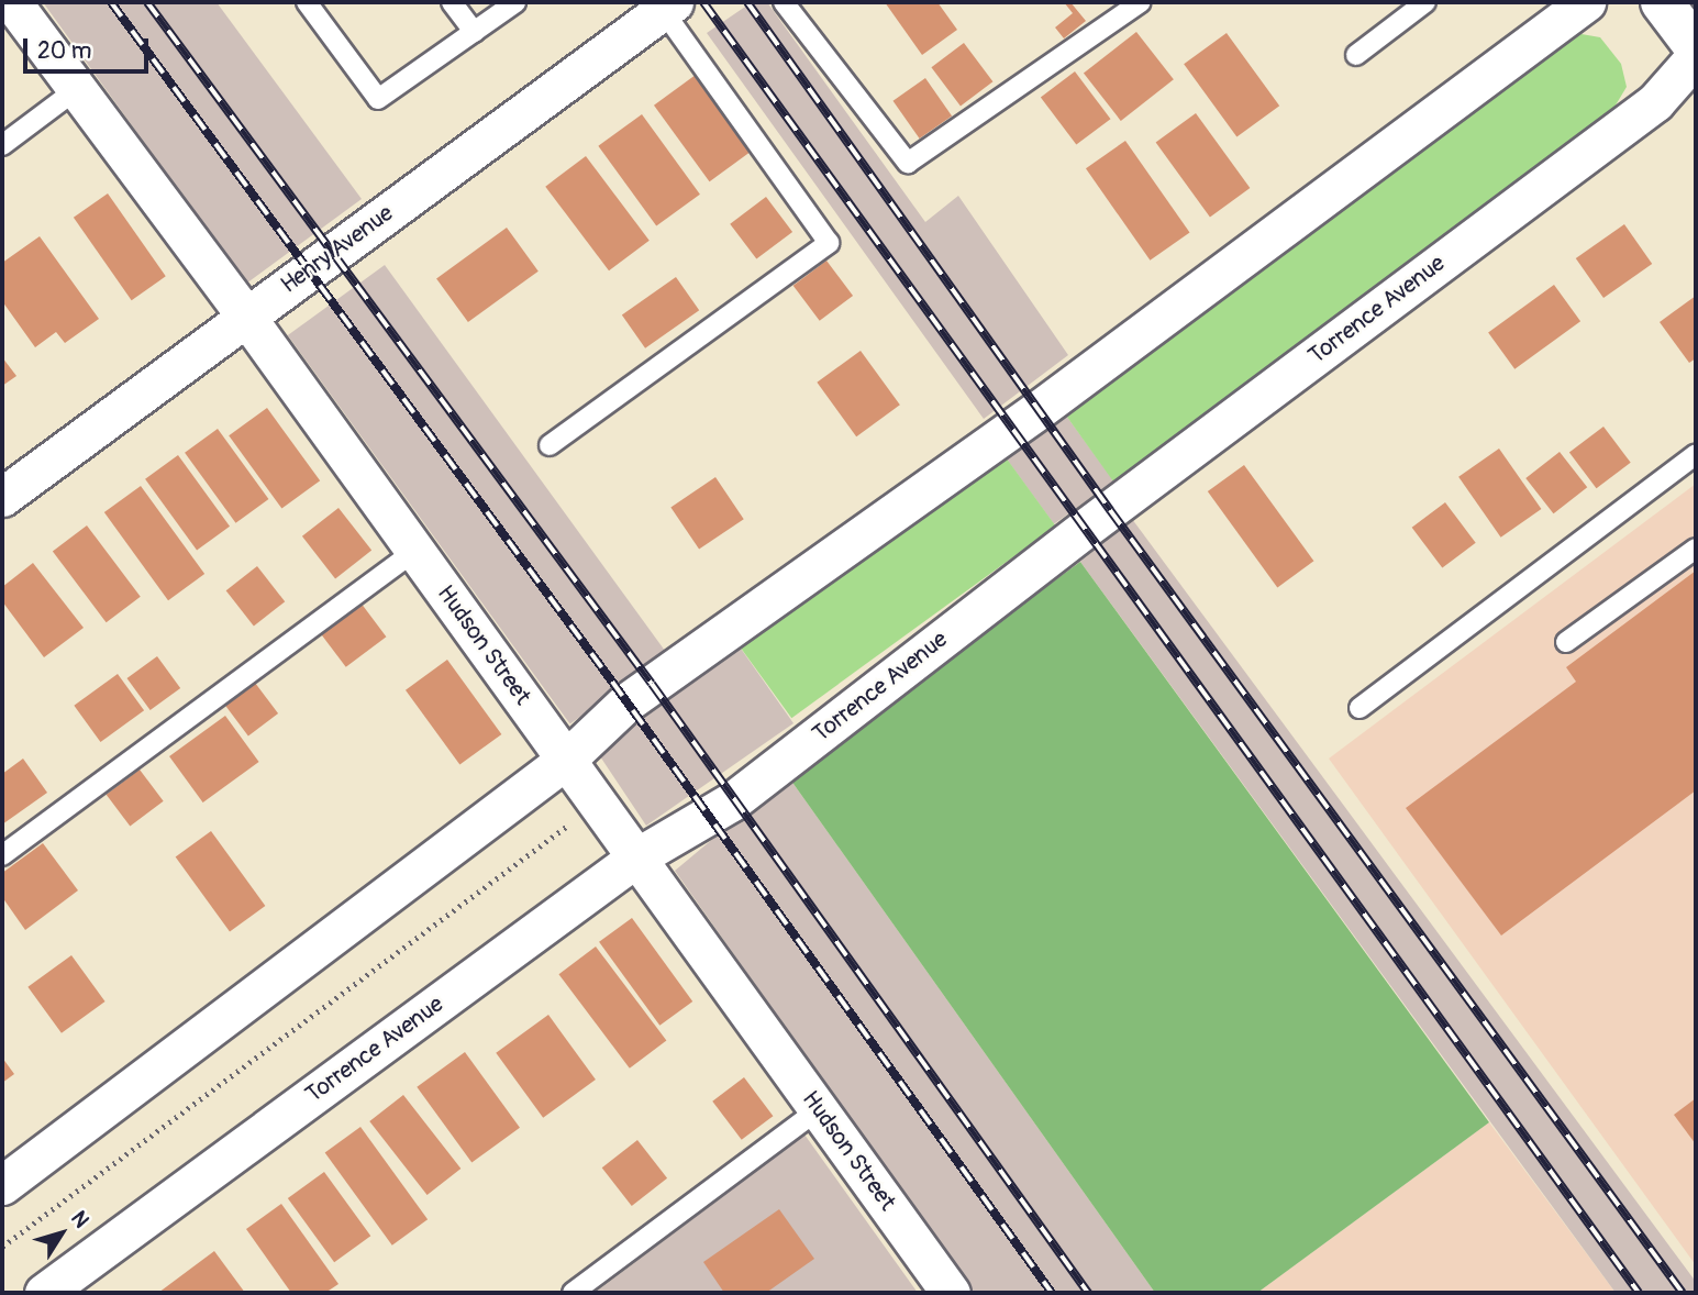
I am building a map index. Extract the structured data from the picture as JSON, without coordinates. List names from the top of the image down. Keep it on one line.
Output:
{"streets":{"street":["Henry Avenue","Torrence Avenue","Hudson Street"]},"crossings":[["Henry Avenue","Hudson Street"],["Torrence Avenue","Hudson Street"]],"scale_bar":"20 m","north":"top right"}
